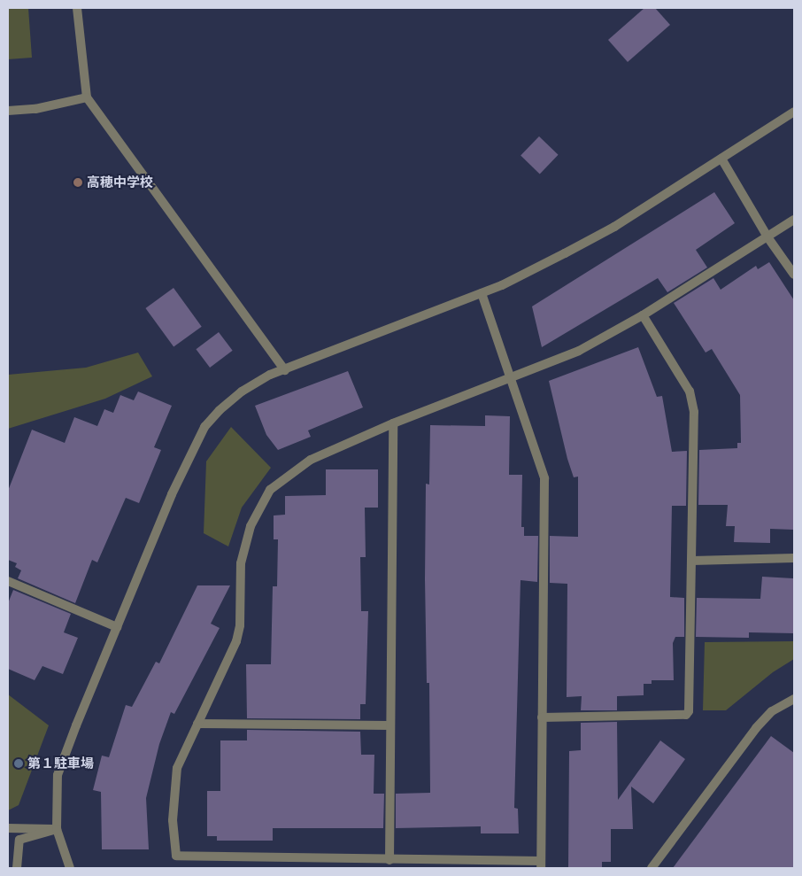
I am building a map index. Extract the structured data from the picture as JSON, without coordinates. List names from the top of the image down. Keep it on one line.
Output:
{"places":["高穂中学校","第１駐車場"]}
